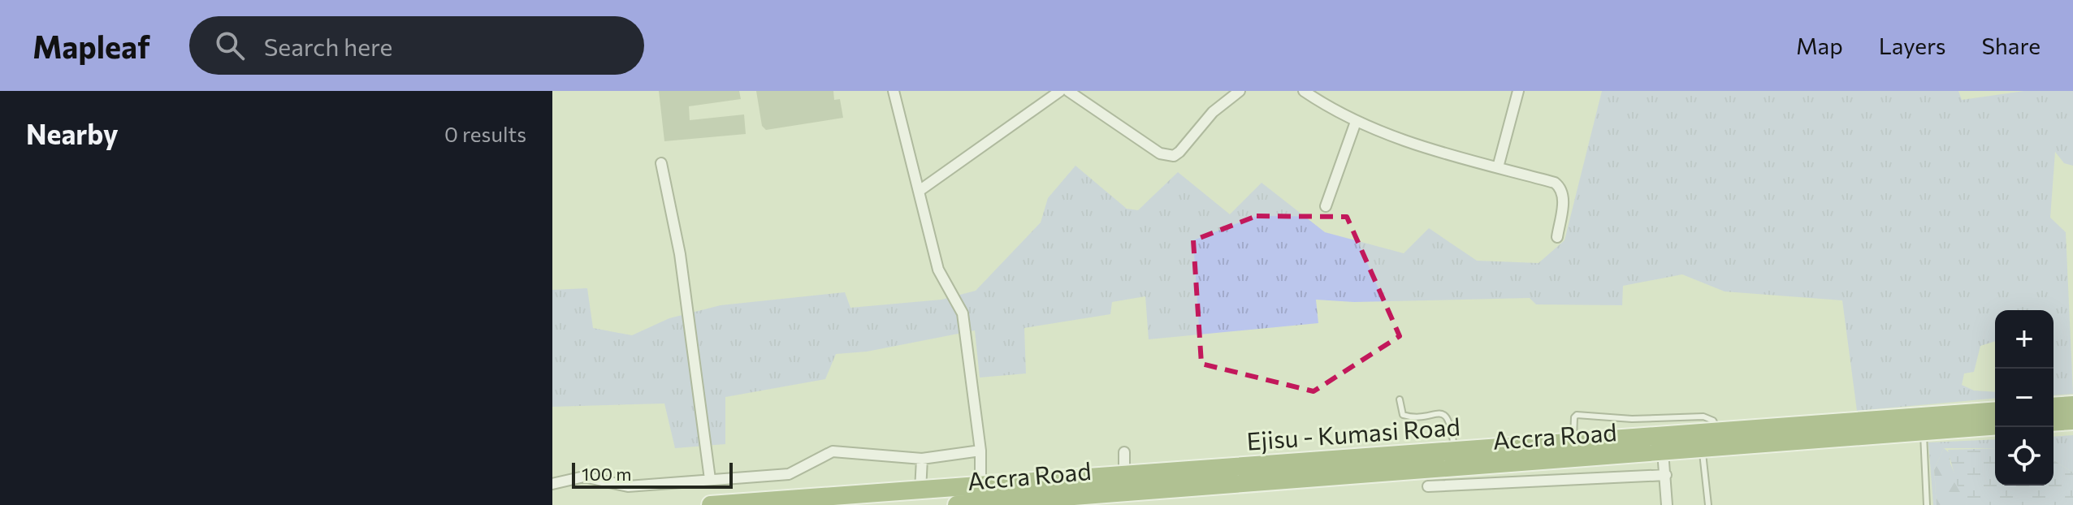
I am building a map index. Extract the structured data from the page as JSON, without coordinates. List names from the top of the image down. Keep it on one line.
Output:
{"streets":{"highway":["Ejisu - Kumasi Road","Accra Road"]},"crossings":[["Ejisu - Kumasi Road","Accra Road"]],"scale_bar":"100 m","page":{"header":"Mapleaf","search":"Search here","nav":["Map","Layers","Share"],"heading":["Nearby","0 results"],"map_buttons":["+","−"],"scale":"100 m"}}
